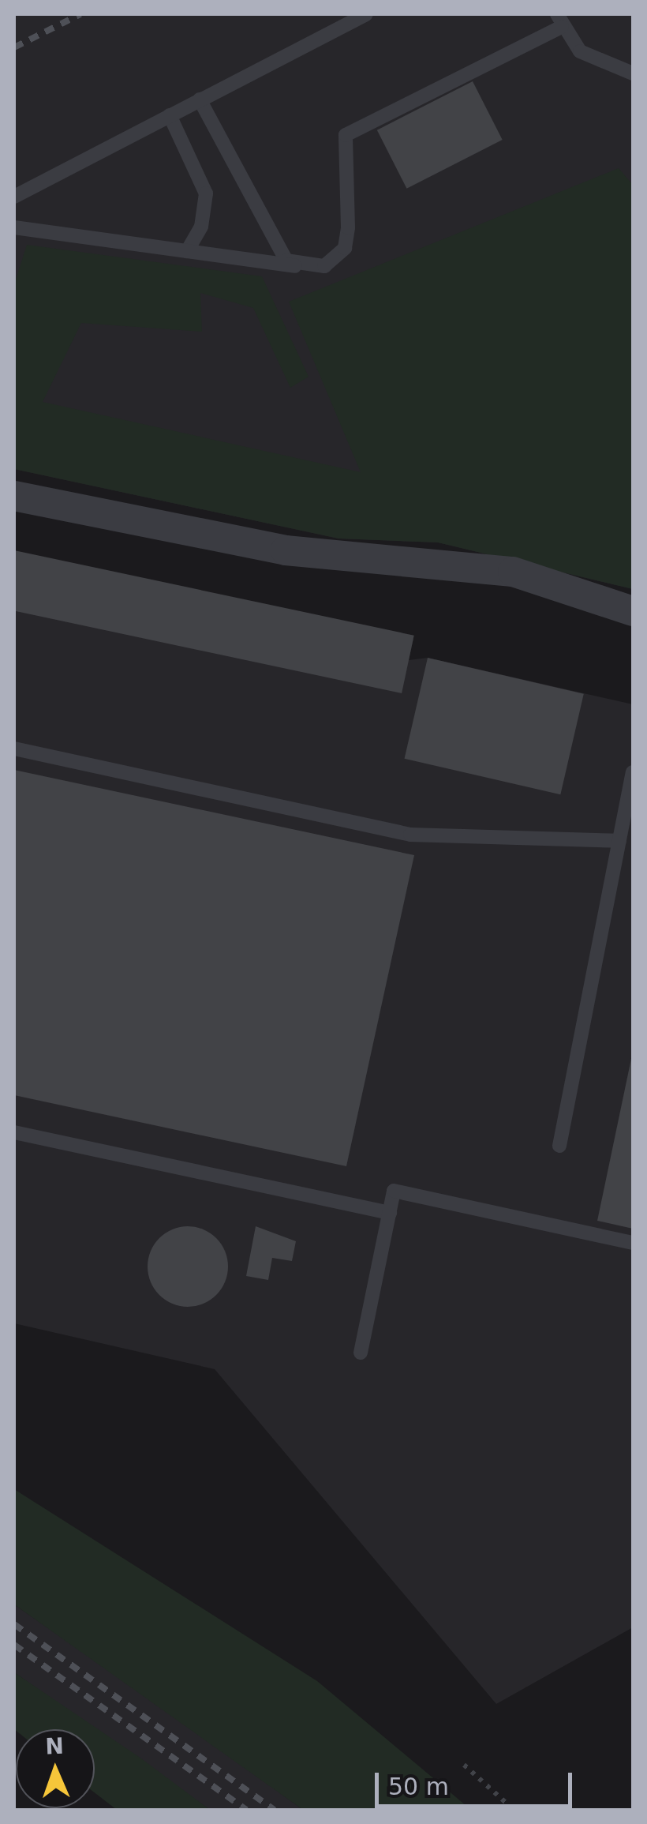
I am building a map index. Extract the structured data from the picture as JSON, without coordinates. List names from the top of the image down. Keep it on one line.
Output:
{"scale_bar":"50 m","north":"top"}
